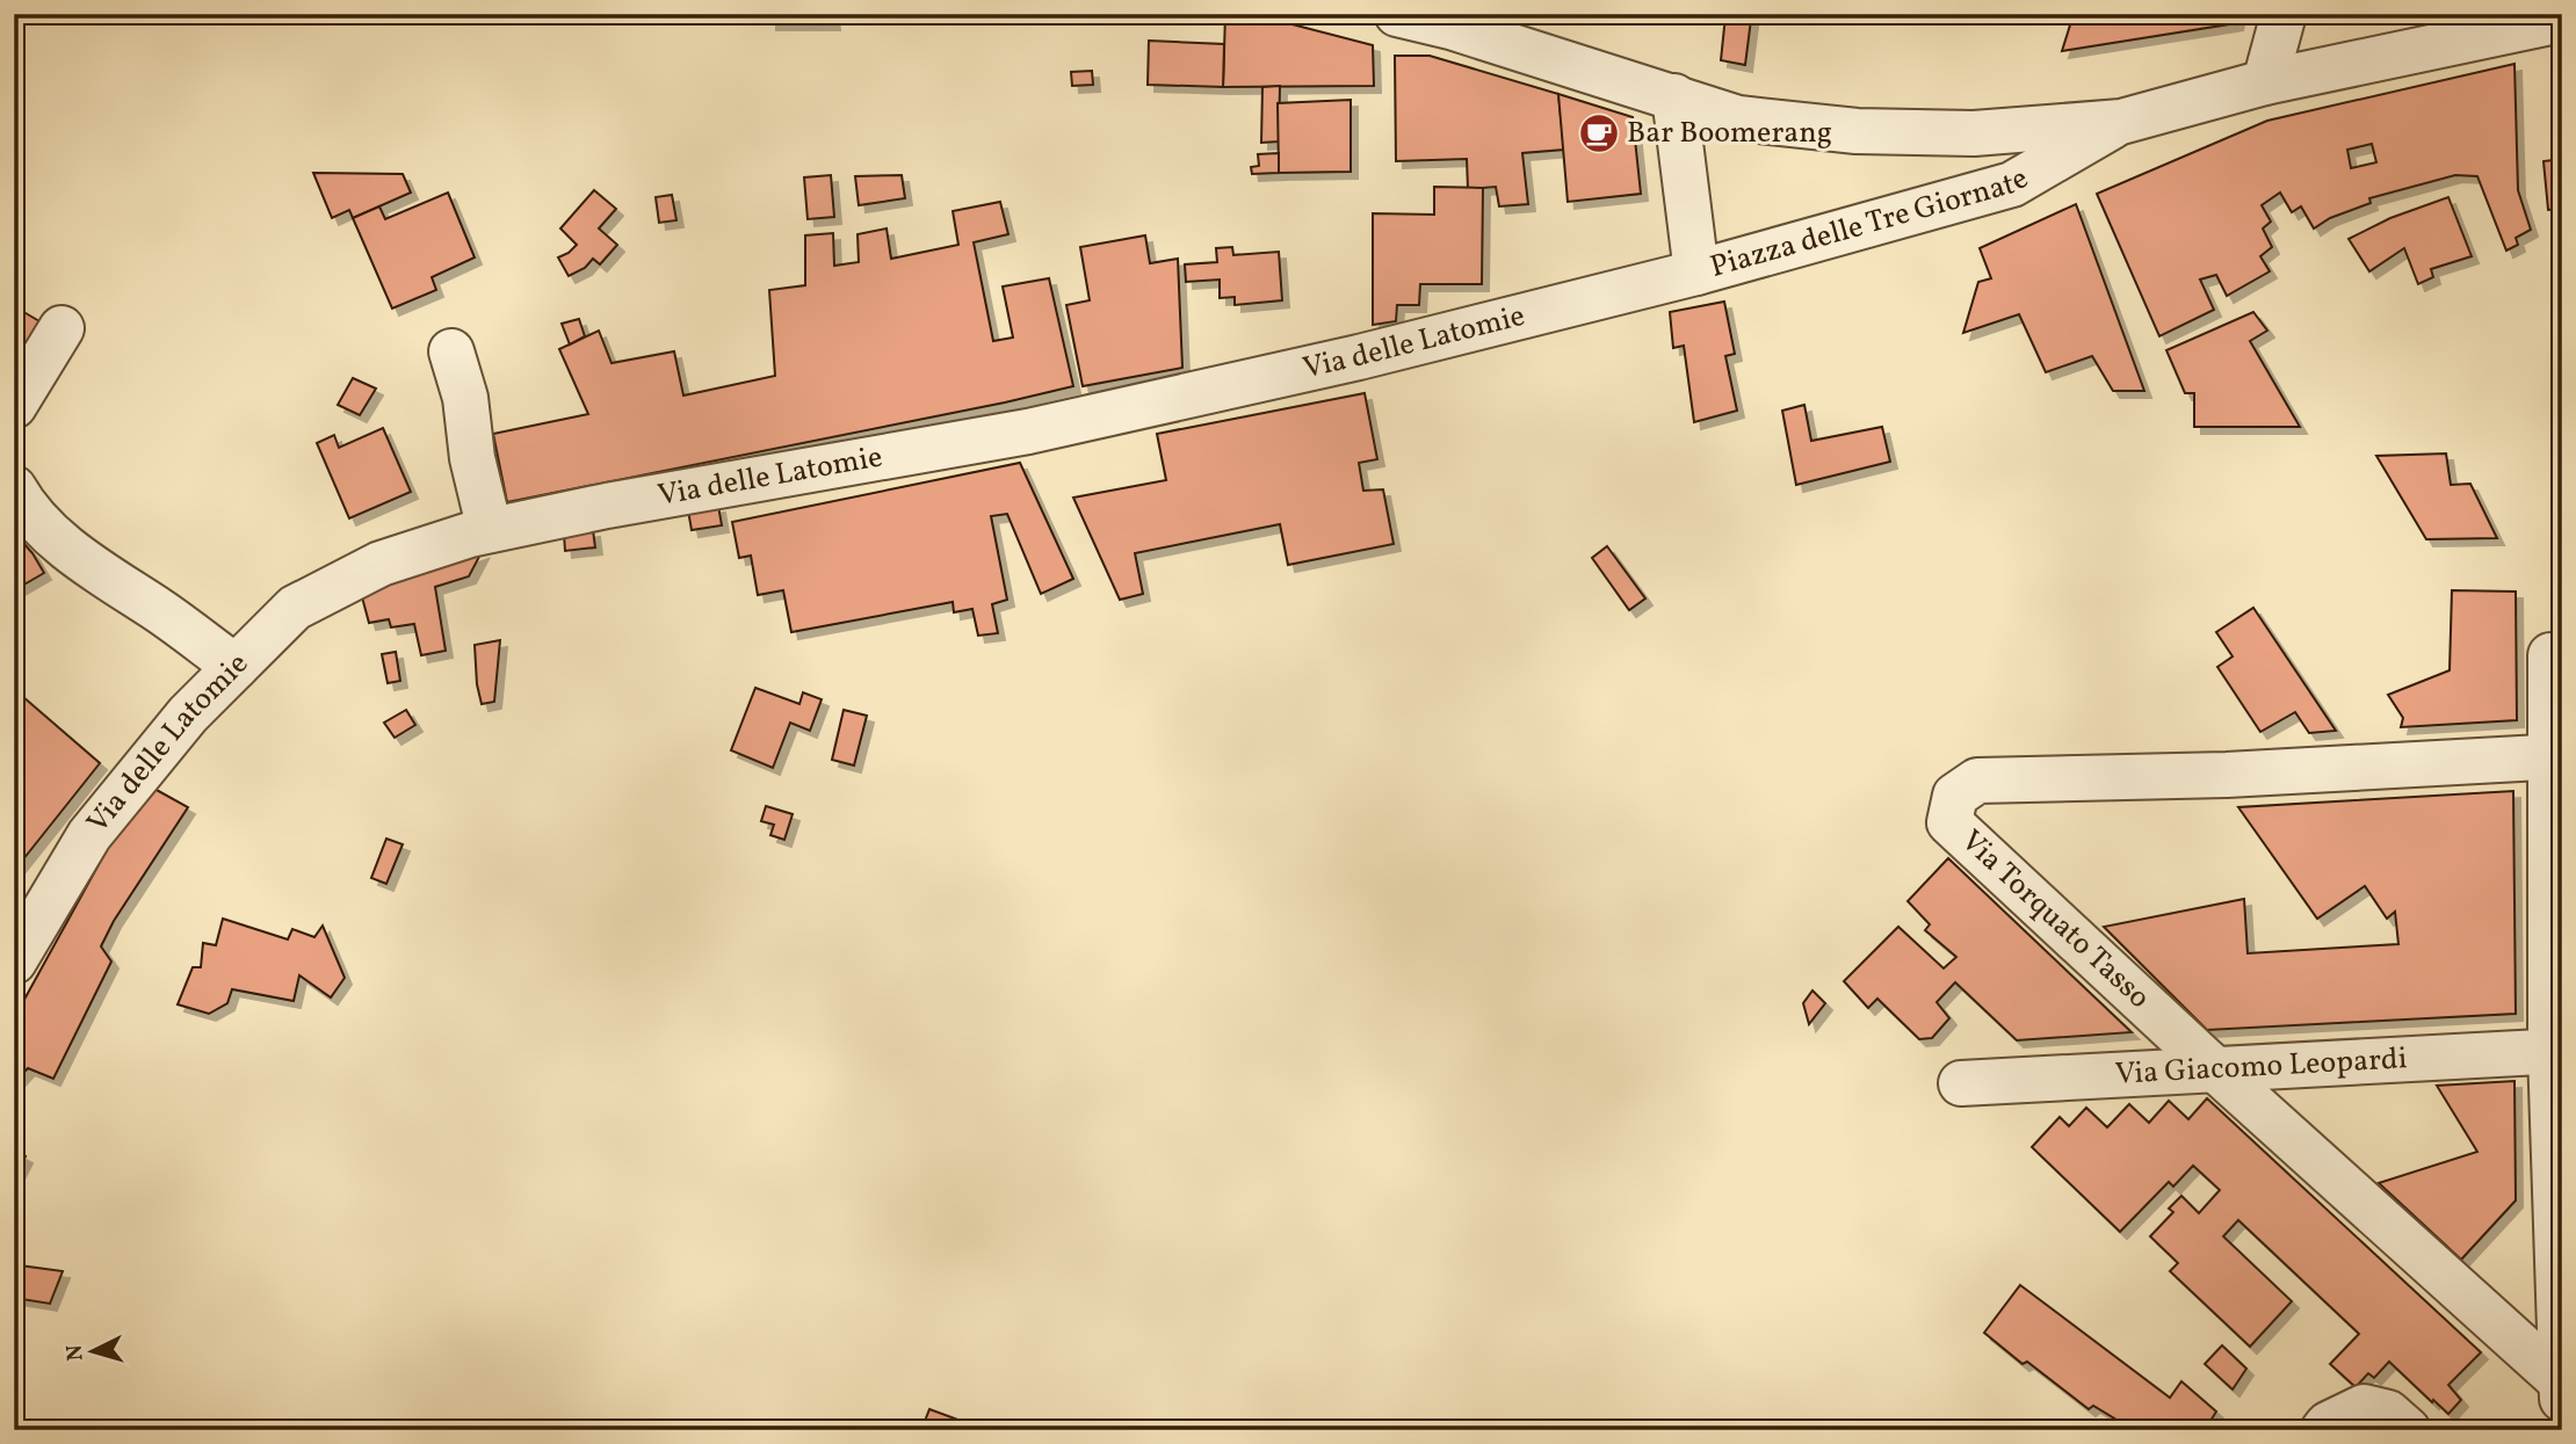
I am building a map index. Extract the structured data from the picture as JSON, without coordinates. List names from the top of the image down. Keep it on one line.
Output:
{"streets":{"street":["Piazza delle Tre Giornate","Via delle Latomie","Via Torquato Tasso","Via Giacomo Leopardi"]},"crossings":[["Piazza delle Tre Giornate","Via delle Latomie"],["Via Torquato Tasso","Via Giacomo Leopardi"]],"places":{"cafe":["Bar Boomerang"]},"north":"left"}
